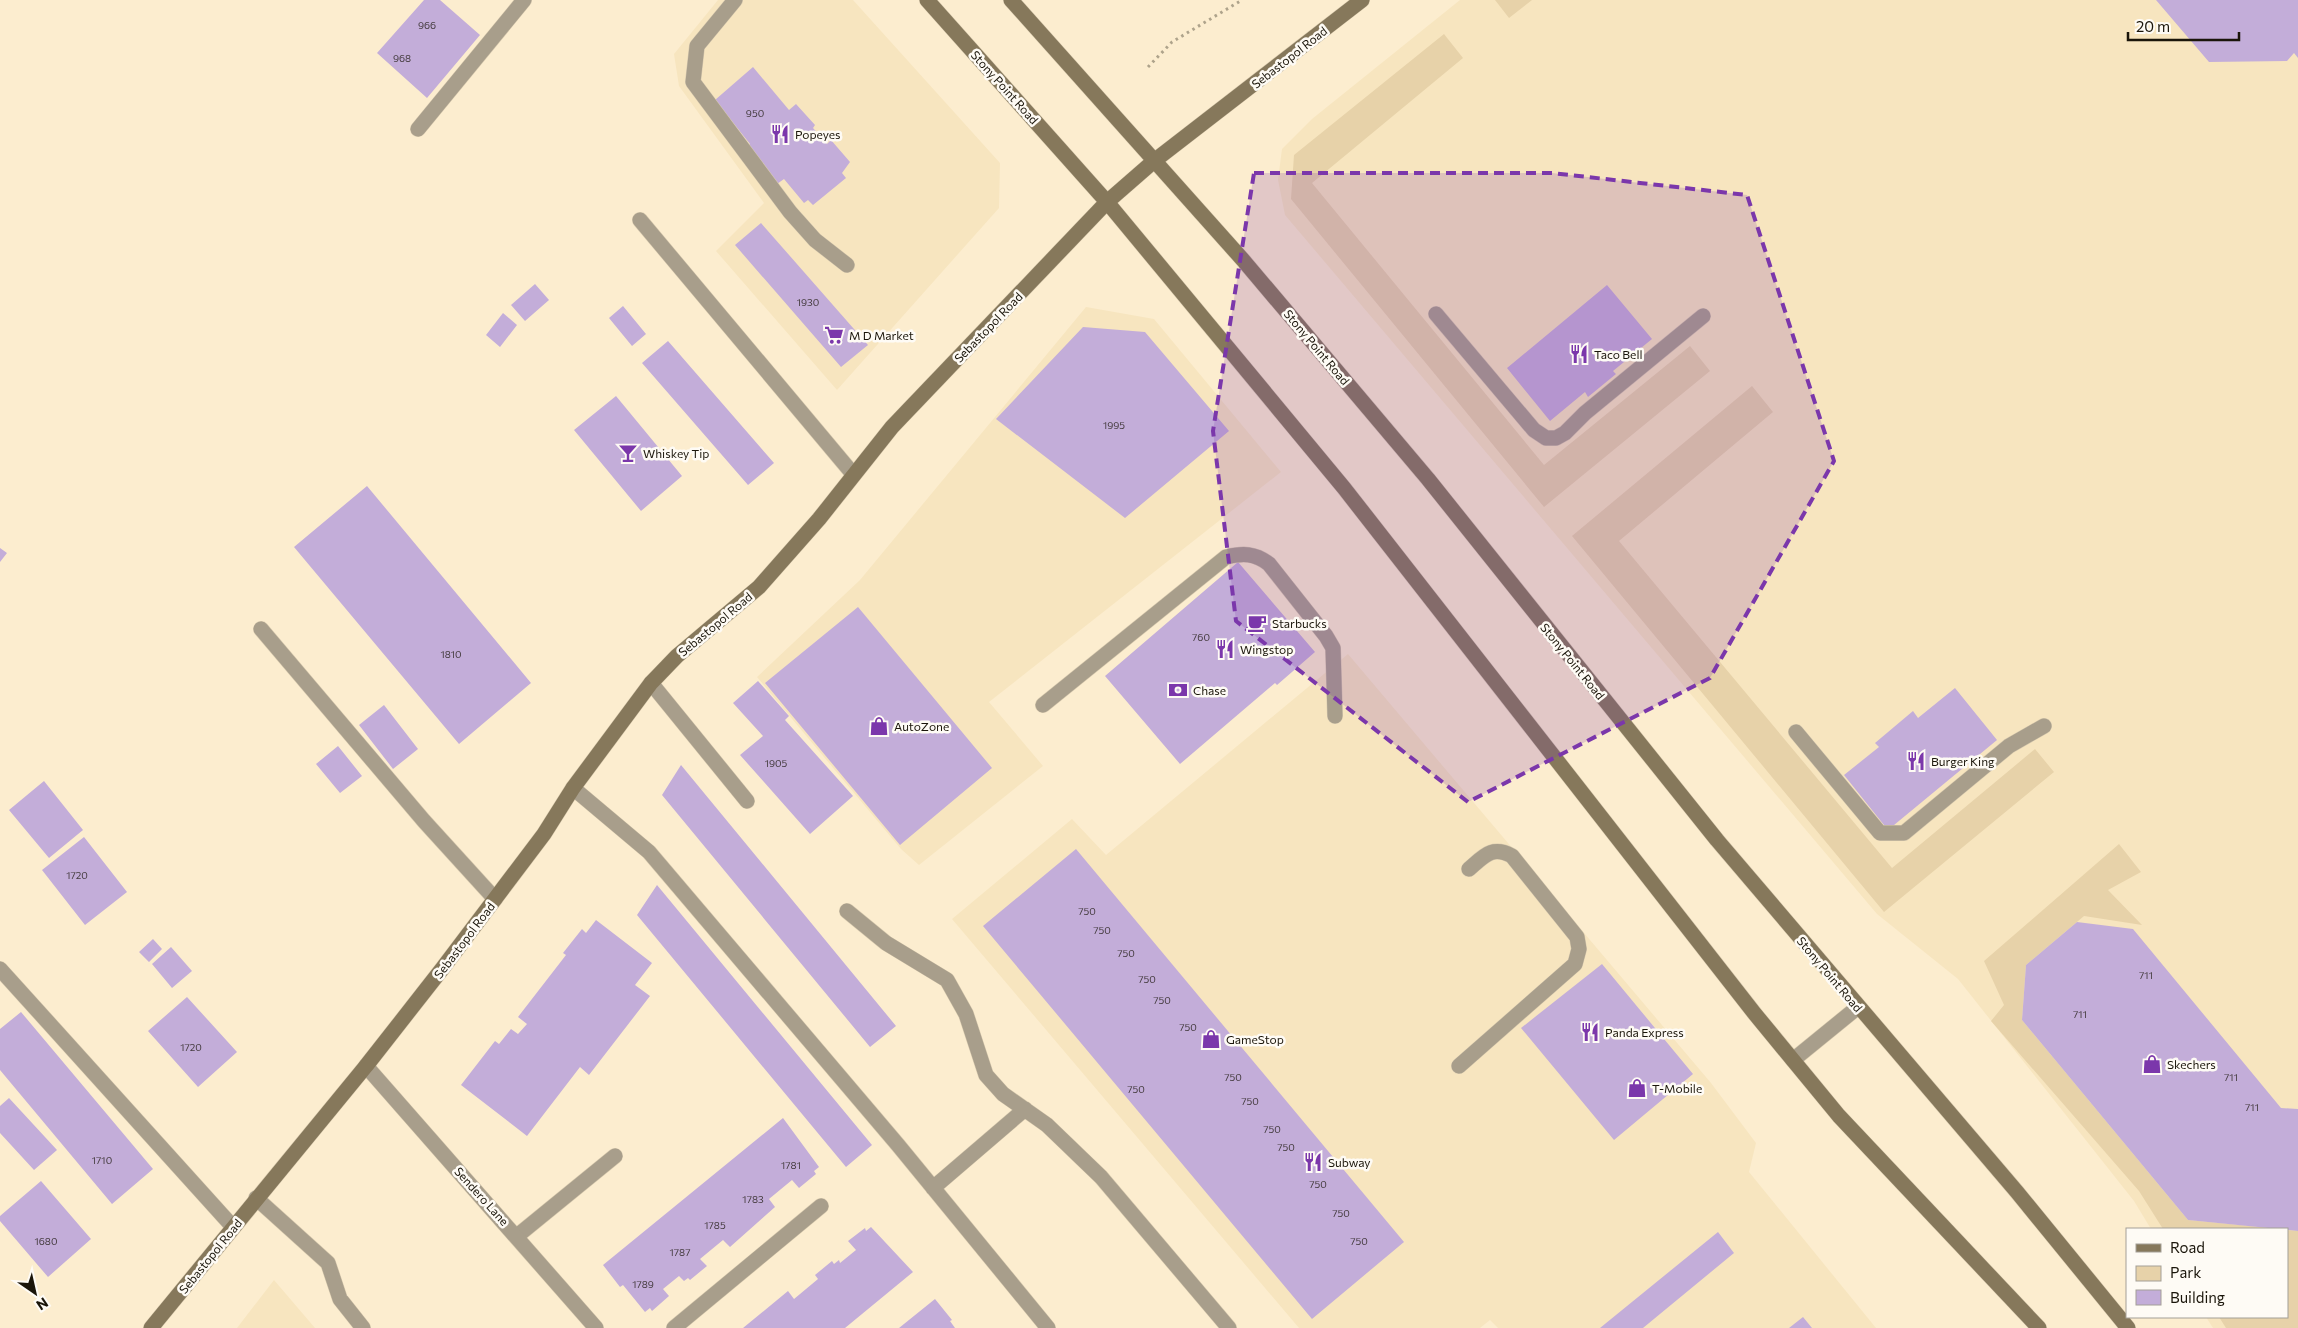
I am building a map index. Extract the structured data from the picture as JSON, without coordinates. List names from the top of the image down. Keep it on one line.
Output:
{"streets":{"main road":["Sebastopol Road","Stony Point Road"],"street":["Sendero Lane"]},"crossings":[["Sebastopol Road","Stony Point Road"],["Sebastopol Road","Sendero Lane"]],"places":{"restaurant":["Popeyes","Taco Bell","Wingstop","Burger King","Panda Express","Subway"],"supermarket":["M D Market"],"bar":["Whiskey Tip"],"cafe":["Starbucks"],"bank":["Chase"],"shop":["AutoZone","GameStop","Skechers","T-Mobile"]},"house_numbers":["966","968","950","1930","1995","760","1810","1905","1720","750","750","750","711","750","750","711","750","1720","750","711","750","750","711","750","750","1710","1781","750","1783","750","1785","1680","750","1787","1789"],"legend":["Road","Park","Building"],"scale_bar":"20 m","north":"bottom right"}
